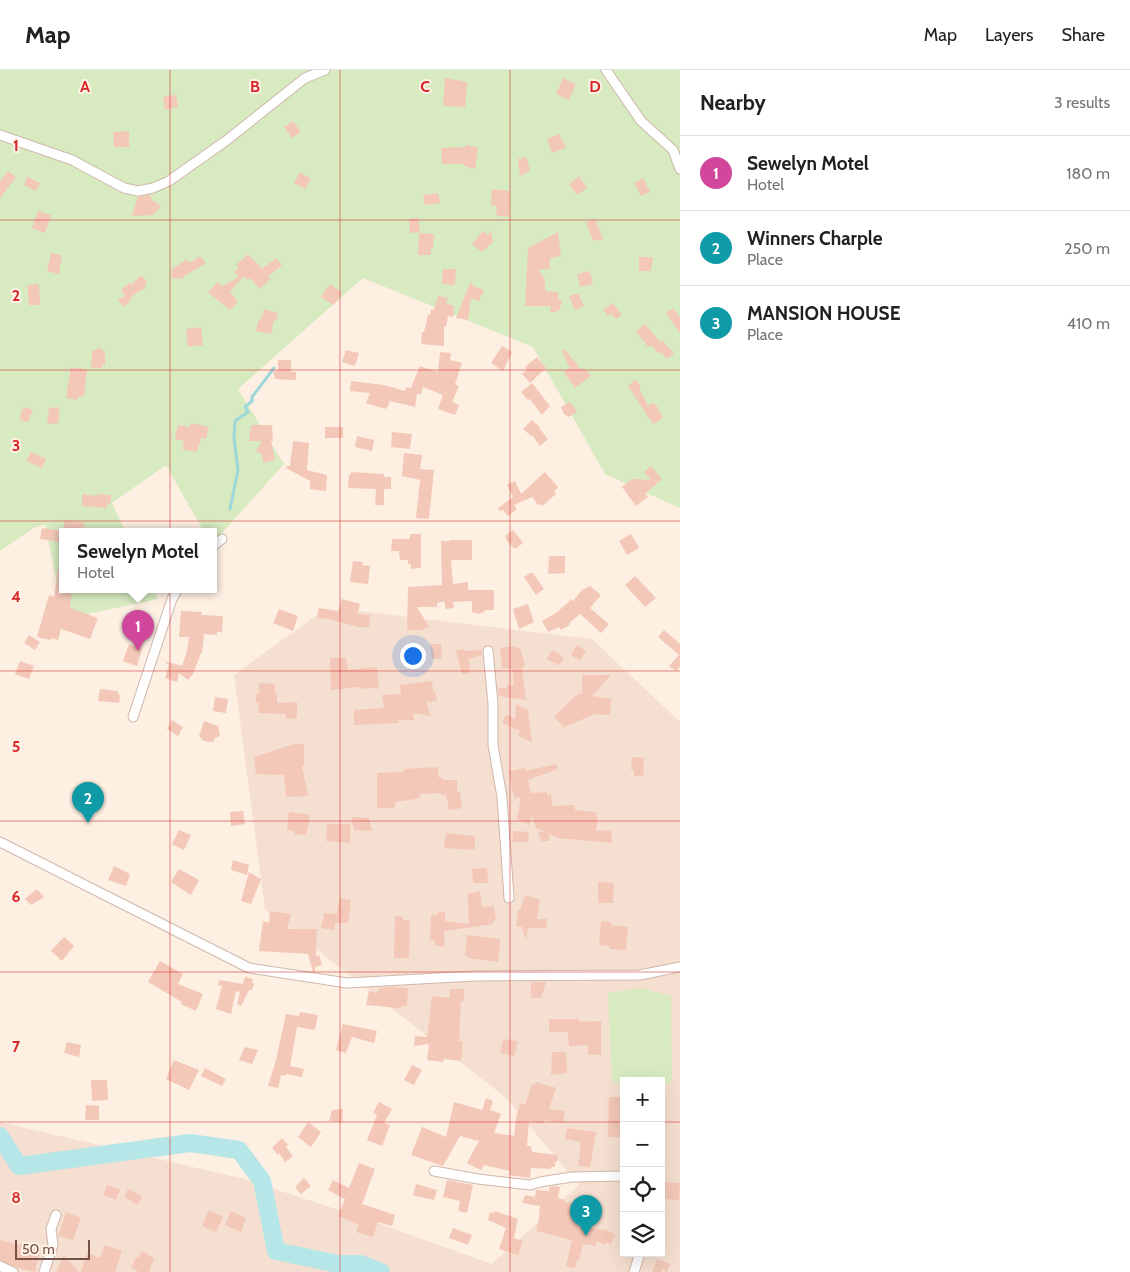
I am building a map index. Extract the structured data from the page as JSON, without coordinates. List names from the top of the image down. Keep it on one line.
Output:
{"scale_bar":"50 m","page":{"header":"Map","nav":["Map","Layers","Share"],"heading":["Nearby","3 results"],"list":[{"mark":"1","name":"Sewelyn Motel","note":"Hotel","value":"180 m"},{"mark":"2","name":"Winners Charple","note":"Place","value":"250 m"},{"mark":"3","name":"MANSION HOUSE","note":"Place","value":"410 m"}],"popup":["Sewelyn Motel","Hotel"],"pins":["1","2","3"],"map_buttons":["+","−"],"scale":"50 m"},"grid":{"columns":["A","B","C","D"],"rows":["1","2","3","4","5","6","7","8"]}}
